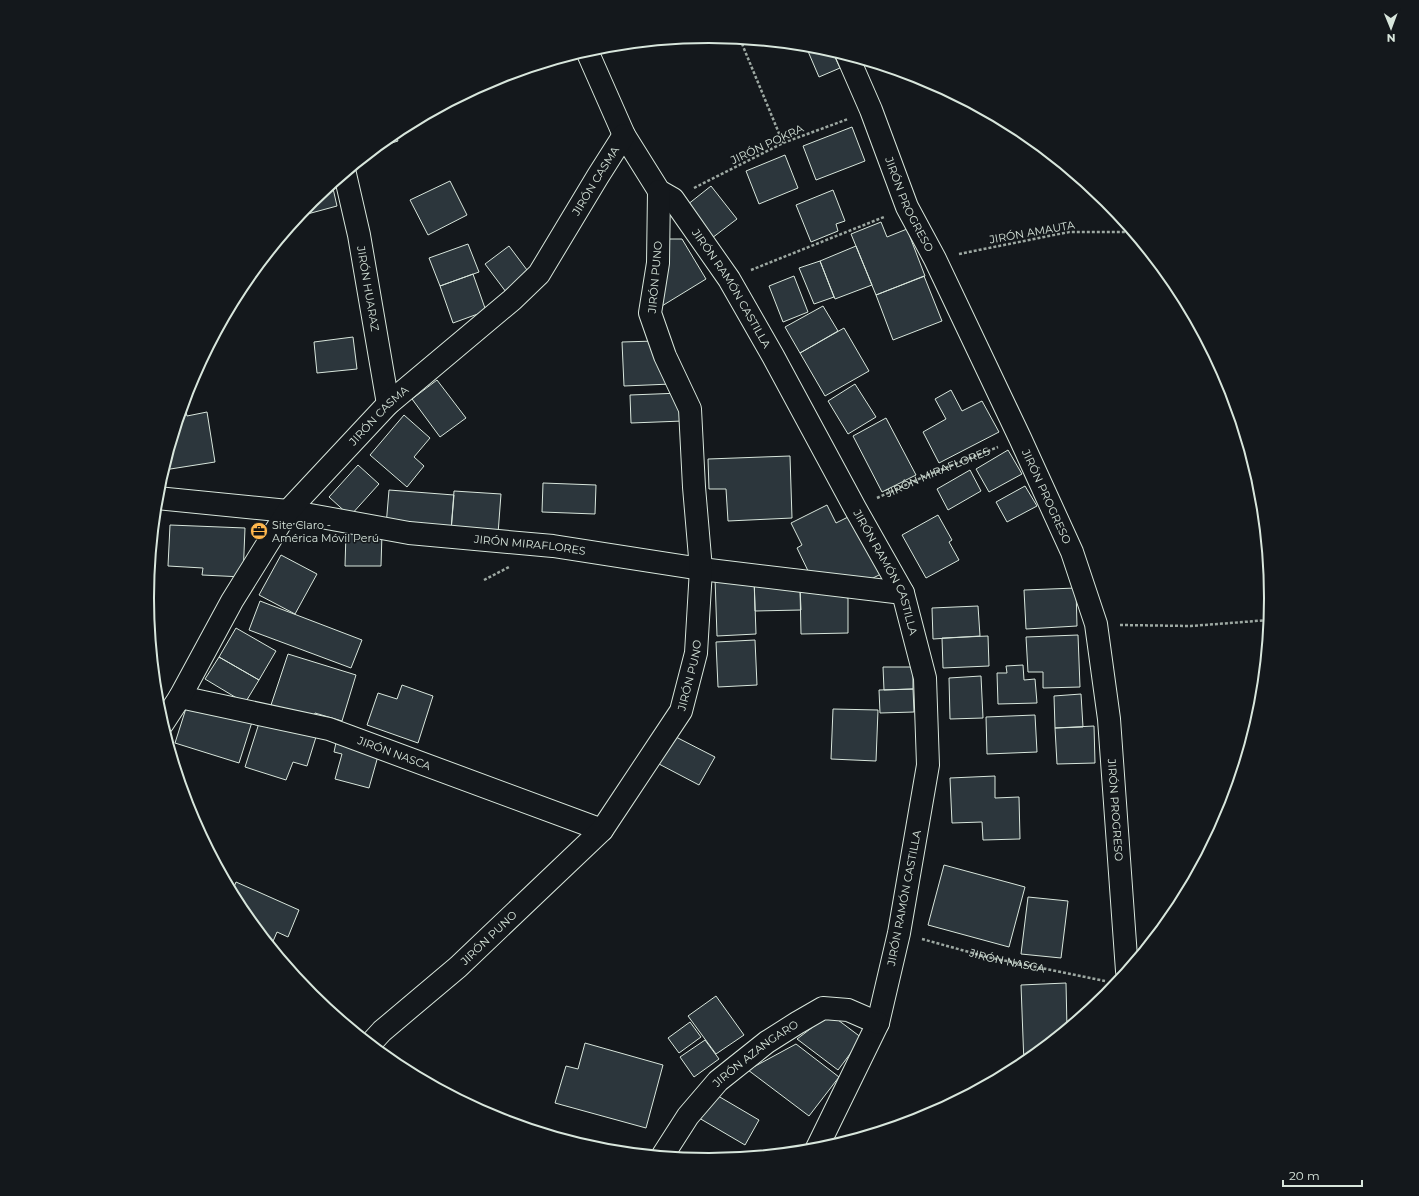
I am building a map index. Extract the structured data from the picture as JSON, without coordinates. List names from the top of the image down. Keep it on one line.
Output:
{"streets":{"street":["JIRÓN CASMA","JIRÓN PROGRESO","JIRÓN PUNO","JIRÓN RAMÓN CASTILLA","JIRÓN HUARAZ","JIRÓN MIRAFLORES","JIRÓN NASCA","JIRÓN AZANGARO"],"path":["JIRÓN POKRA","JIRÓN AMAUTA"]},"crossings":[["JIRÓN POKRA","JIRÓN PROGRESO"],["JIRÓN POKRA","JIRÓN PUNO"],["JIRÓN POKRA","JIRÓN RAMÓN CASTILLA"],["JIRÓN CASMA","JIRÓN RAMÓN CASTILLA"],["JIRÓN CASMA","JIRÓN HUARAZ"],["JIRÓN CASMA","JIRÓN MIRAFLORES"],["JIRÓN CASMA","JIRÓN NASCA"],["JIRÓN PROGRESO","JIRÓN AMAUTA"],["JIRÓN PROGRESO","JIRÓN MIRAFLORES"],["JIRÓN PUNO","JIRÓN RAMÓN CASTILLA"],["JIRÓN PUNO","JIRÓN MIRAFLORES"],["JIRÓN PUNO","JIRÓN NASCA"],["JIRÓN RAMÓN CASTILLA","JIRÓN MIRAFLORES"],["JIRÓN RAMÓN CASTILLA","JIRÓN NASCA"],["JIRÓN RAMÓN CASTILLA","JIRÓN AZANGARO"]],"places":{"office":["Site Claro - América Móvil Perú"]},"scale_bar":"20 m","north":"bottom"}
